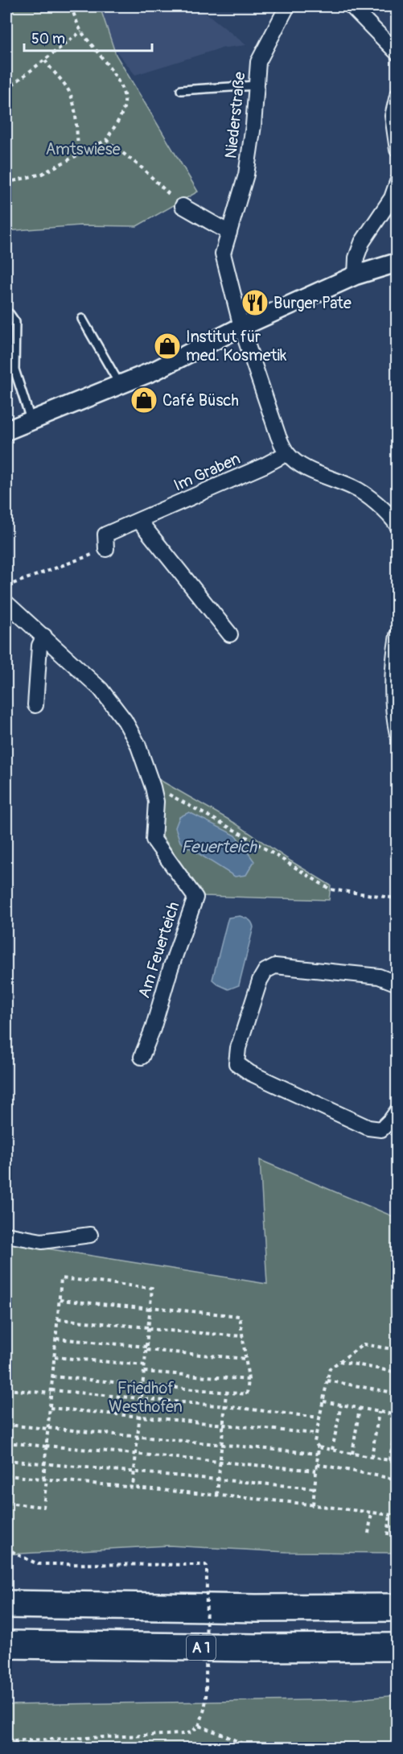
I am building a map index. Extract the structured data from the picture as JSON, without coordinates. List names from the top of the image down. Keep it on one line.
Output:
{"streets":{"highway":["A 1"],"street":["Niederstraße","Im Graben","Am Feuerteich"]},"crossings":[["Niederstraße","Im Graben"]],"water":["Feuerteich"],"parks":["Amtswiese","Friedhof Westhofen"],"places":{"restaurant":["Burger Pate"],"shop":["Institut für med. Kosmetik","Café Büsch"]},"scale_bar":"50 m"}
